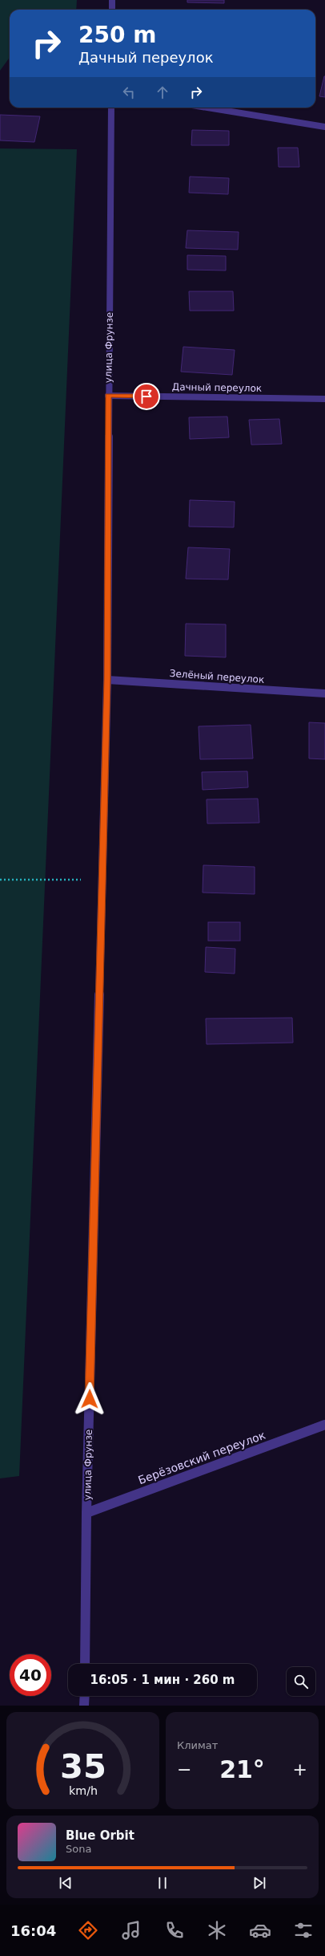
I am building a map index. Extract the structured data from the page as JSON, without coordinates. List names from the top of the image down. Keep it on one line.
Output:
{"streets":{"street":["улица Фрунзе","Дачный переулок","Зелёный переулок","Берёзовский переулок"]},"crossings":[["улица Фрунзе","Дачный переулок"],["улица Фрунзе","Зелёный переулок"],["улица Фрунзе","Берёзовский переулок"]],"page":{"turn":["250 m","Дачный переулок"],"limit":"40","trip":"16:05 · 1 мин · 260 m","tile":"Климат","heat":["−","21°","+"],"song":["Blue Orbit","Sona"],"tabs":"16:04","gauge":["35","km/h"]}}
